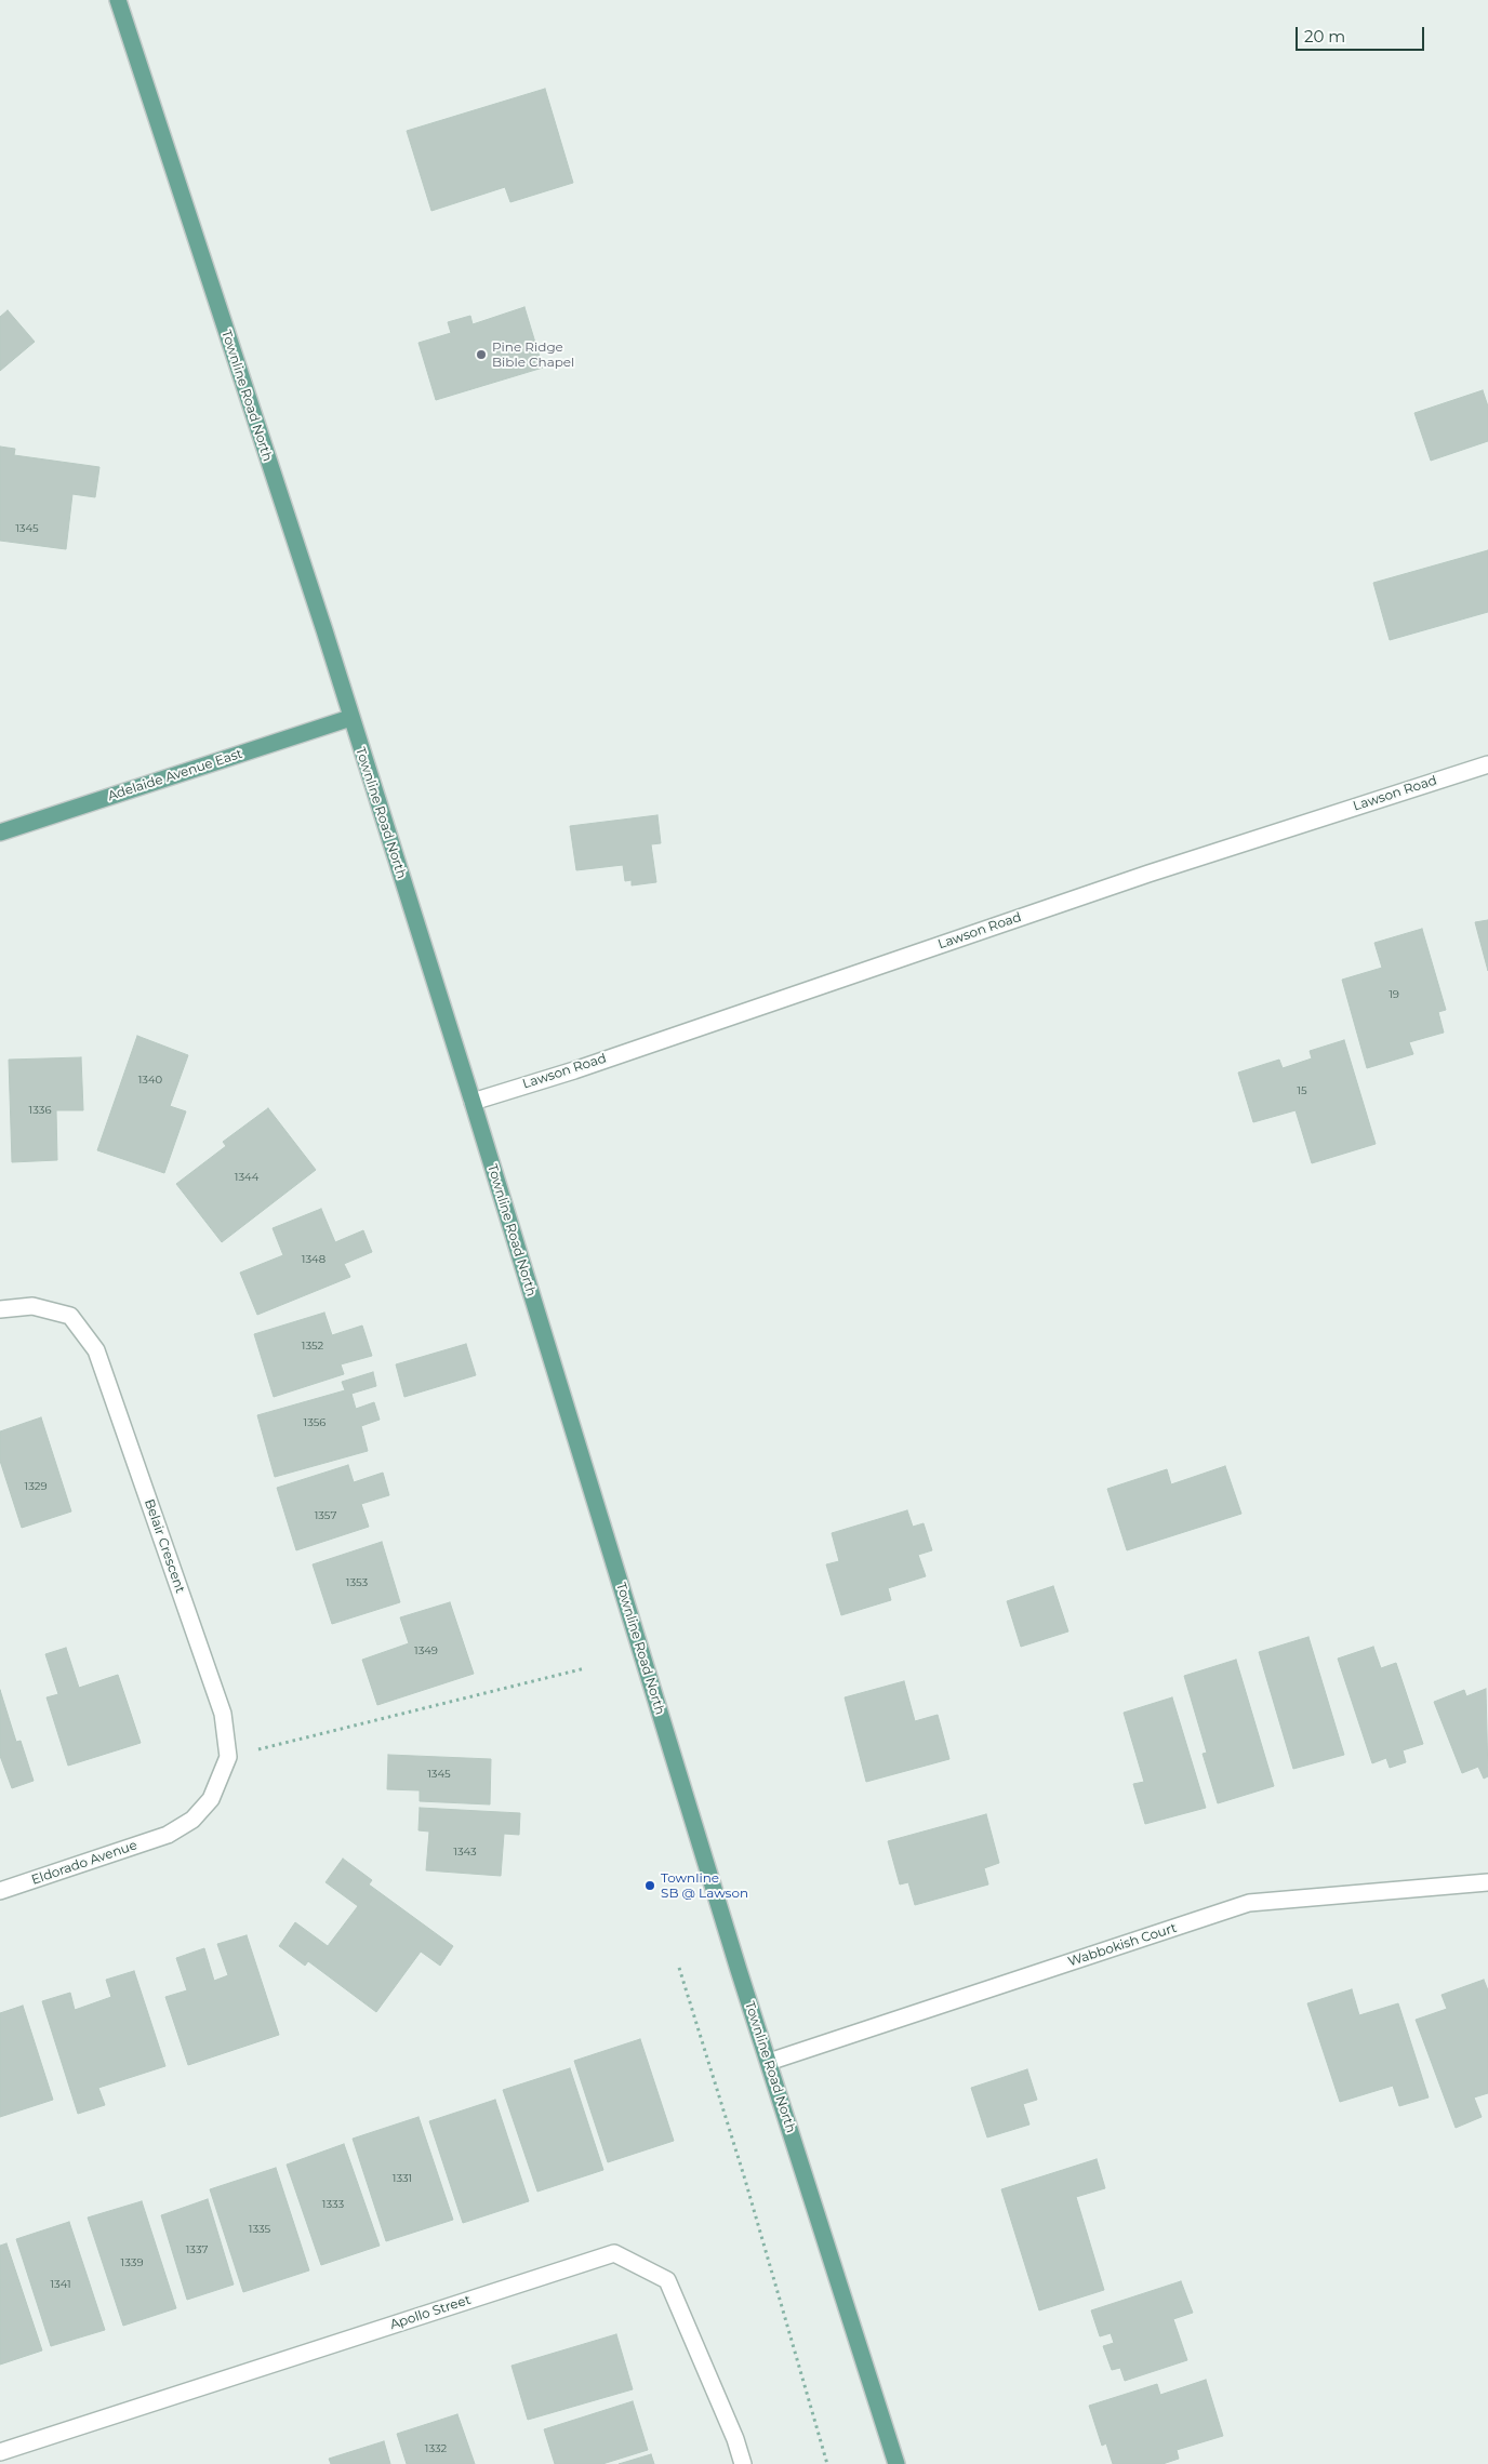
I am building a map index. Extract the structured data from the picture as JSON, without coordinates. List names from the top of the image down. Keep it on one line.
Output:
{"streets":{"main road":["Townline Road North","Adelaide Avenue East"],"street":["Lawson Road","Belair Crescent","Eldorado Avenue","Wabbokish Court","Apollo Street"]},"crossings":[["Townline Road North","Adelaide Avenue East"],["Townline Road North","Lawson Road"],["Townline Road North","Wabbokish Court"],["Belair Crescent","Eldorado Avenue"]],"places":["Pine Ridge Bible Chapel","Townline SB @ Lawson"],"house_numbers":["1345","19","1340","15","1336","1344","1348","1352","1356","1329","1357","1353","1349","1345","1343","1331","1333","1335","1337","1339","1341","1332"],"scale_bar":"20 m"}
